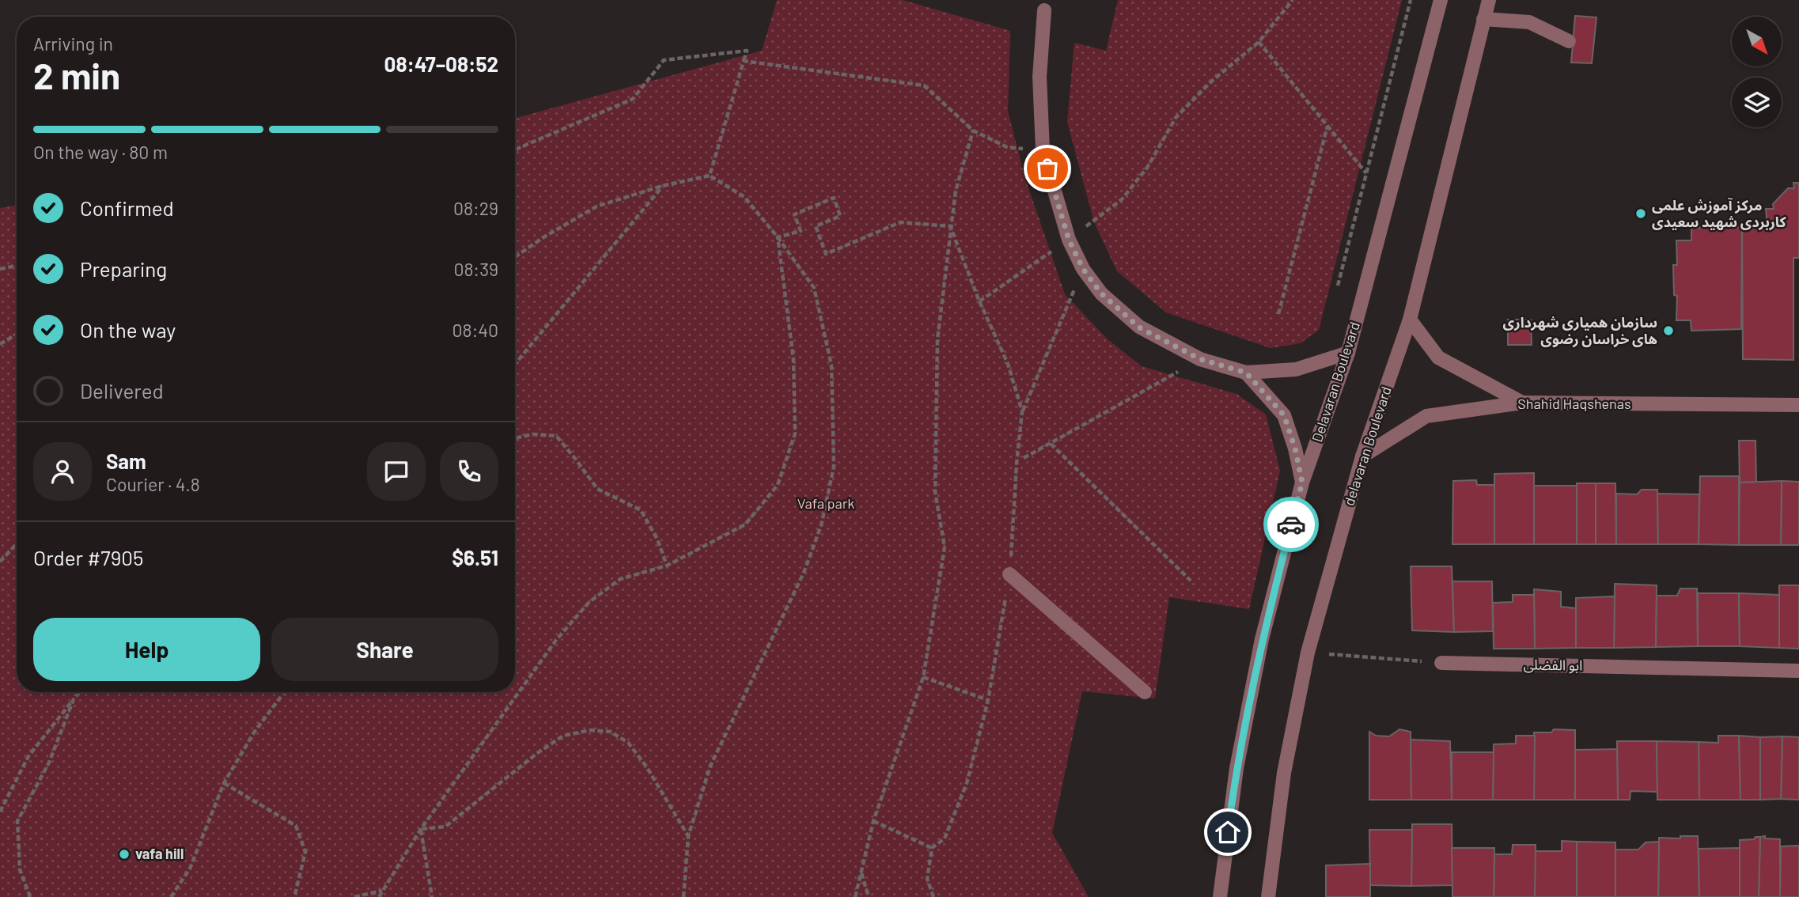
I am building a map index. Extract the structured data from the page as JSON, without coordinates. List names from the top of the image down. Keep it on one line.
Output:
{"streets":{"street":["Delavaran Boulevard","Shahid Haqshenas","delavaran Boulevard","ابو الفضلی"]},"crossings":[["Shahid Haqshenas","delavaran Boulevard"]],"parks":["Vafa park"],"places":["مرکز آموزش علمی کاربردی شهید سعیدی","سازمان همیاری شهرداری های خراسان رضوی","vafa hill"],"north":"bottom right","page":{"heading":["2 min","Arriving in","08:47–08:52"],"panel":["Sam","Courier · 4.8","Order #7905","$6.51"],"bar":"On the way · 80 m","list":[["Confirmed","08:29"],["Preparing","08:39"],["On the way","08:40"],"Delivered"],"buttons":["Help","Share"]}}
